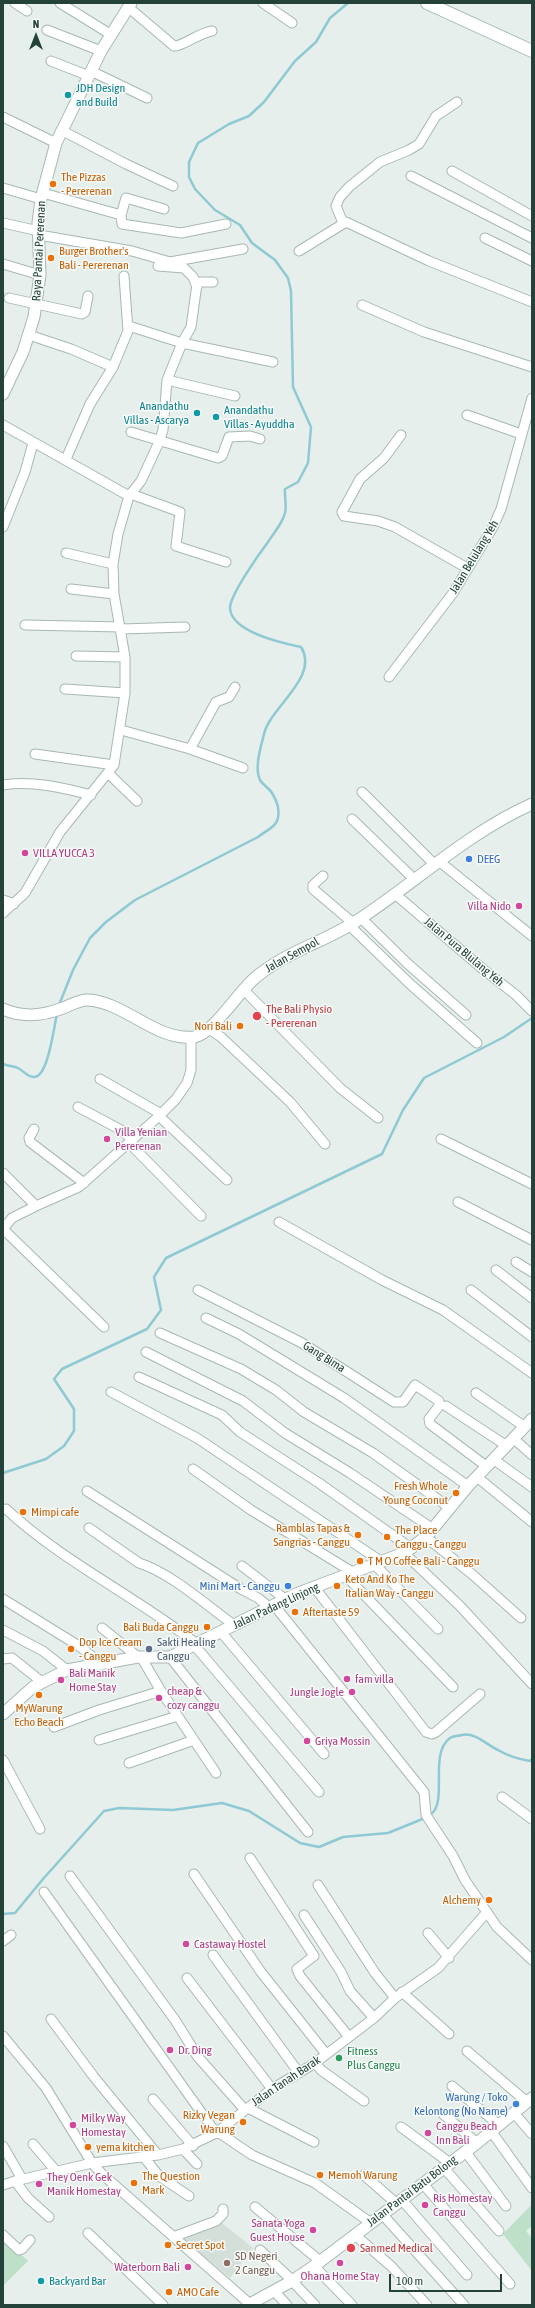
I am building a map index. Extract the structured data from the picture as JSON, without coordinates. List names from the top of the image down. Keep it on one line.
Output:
{"streets":{"street":["Raya Pantai Pererenan","Jalan Belulang Yeh","Jalan Pura Blulang Yeh","Jalan Sempol","Gang Bima","Jalan Padang Linjong","Jalan Tanah Barak","Jalan Pantai Batu Bolong"]},"crossings":[["Jalan Pura Blulang Yeh","Jalan Sempol"],["Gang Bima","Jalan Padang Linjong"]],"places":["JDH Design and Build","The Pizzas - Pererenan","Burger Brother's Bali - Pererenan","Anandathu Villas - Ascarya","Anandathu Villas - Ayuddha","VILLA YUCCA 3","DEEG","Villa Nido","The Bali Physio - Pererenan","Nori Bali","Villa Yenian Pererenan","Fresh Whole Young Coconut","Mimpi cafe","Ramblas Tapas & Sangrias - Canggu","The Place Canggu - Canggu","T M O Coffee Bali - Canggu","Mini Mart - Canggu","Keto And Ko The Italian Way - Canggu","Aftertaste 59","Bali Buda Canggu","Dop Ice Cream - Canggu","Sakti Healing Canggu","fam villa","Bali Manik Home Stay","Jungle Jogle","MyWarung Echo Beach","cheap & cozy canggu","Griya Mossin","Alchemy","Castaway Hostel","Dr. Ding","Fitness Plus Canggu","Warung / Toko Kelontong (No Name)","Rizky Vegan Warung","Milky Way Homestay","Canggu Beach Inn Bali","yema kitchen","Memoh Warung","The Question Mark","They Oenk Gek Manik Homestay","Ris Homestay Canggu","Sanata Yoga Guest House","Secret Spot","Sanmed Medical","SD Negeri 2 Canggu","Ohana Home Stay","Waterborn Bali","Backyard Bar","AMO Cafe"],"scale_bar":"100 m","north":"top"}
